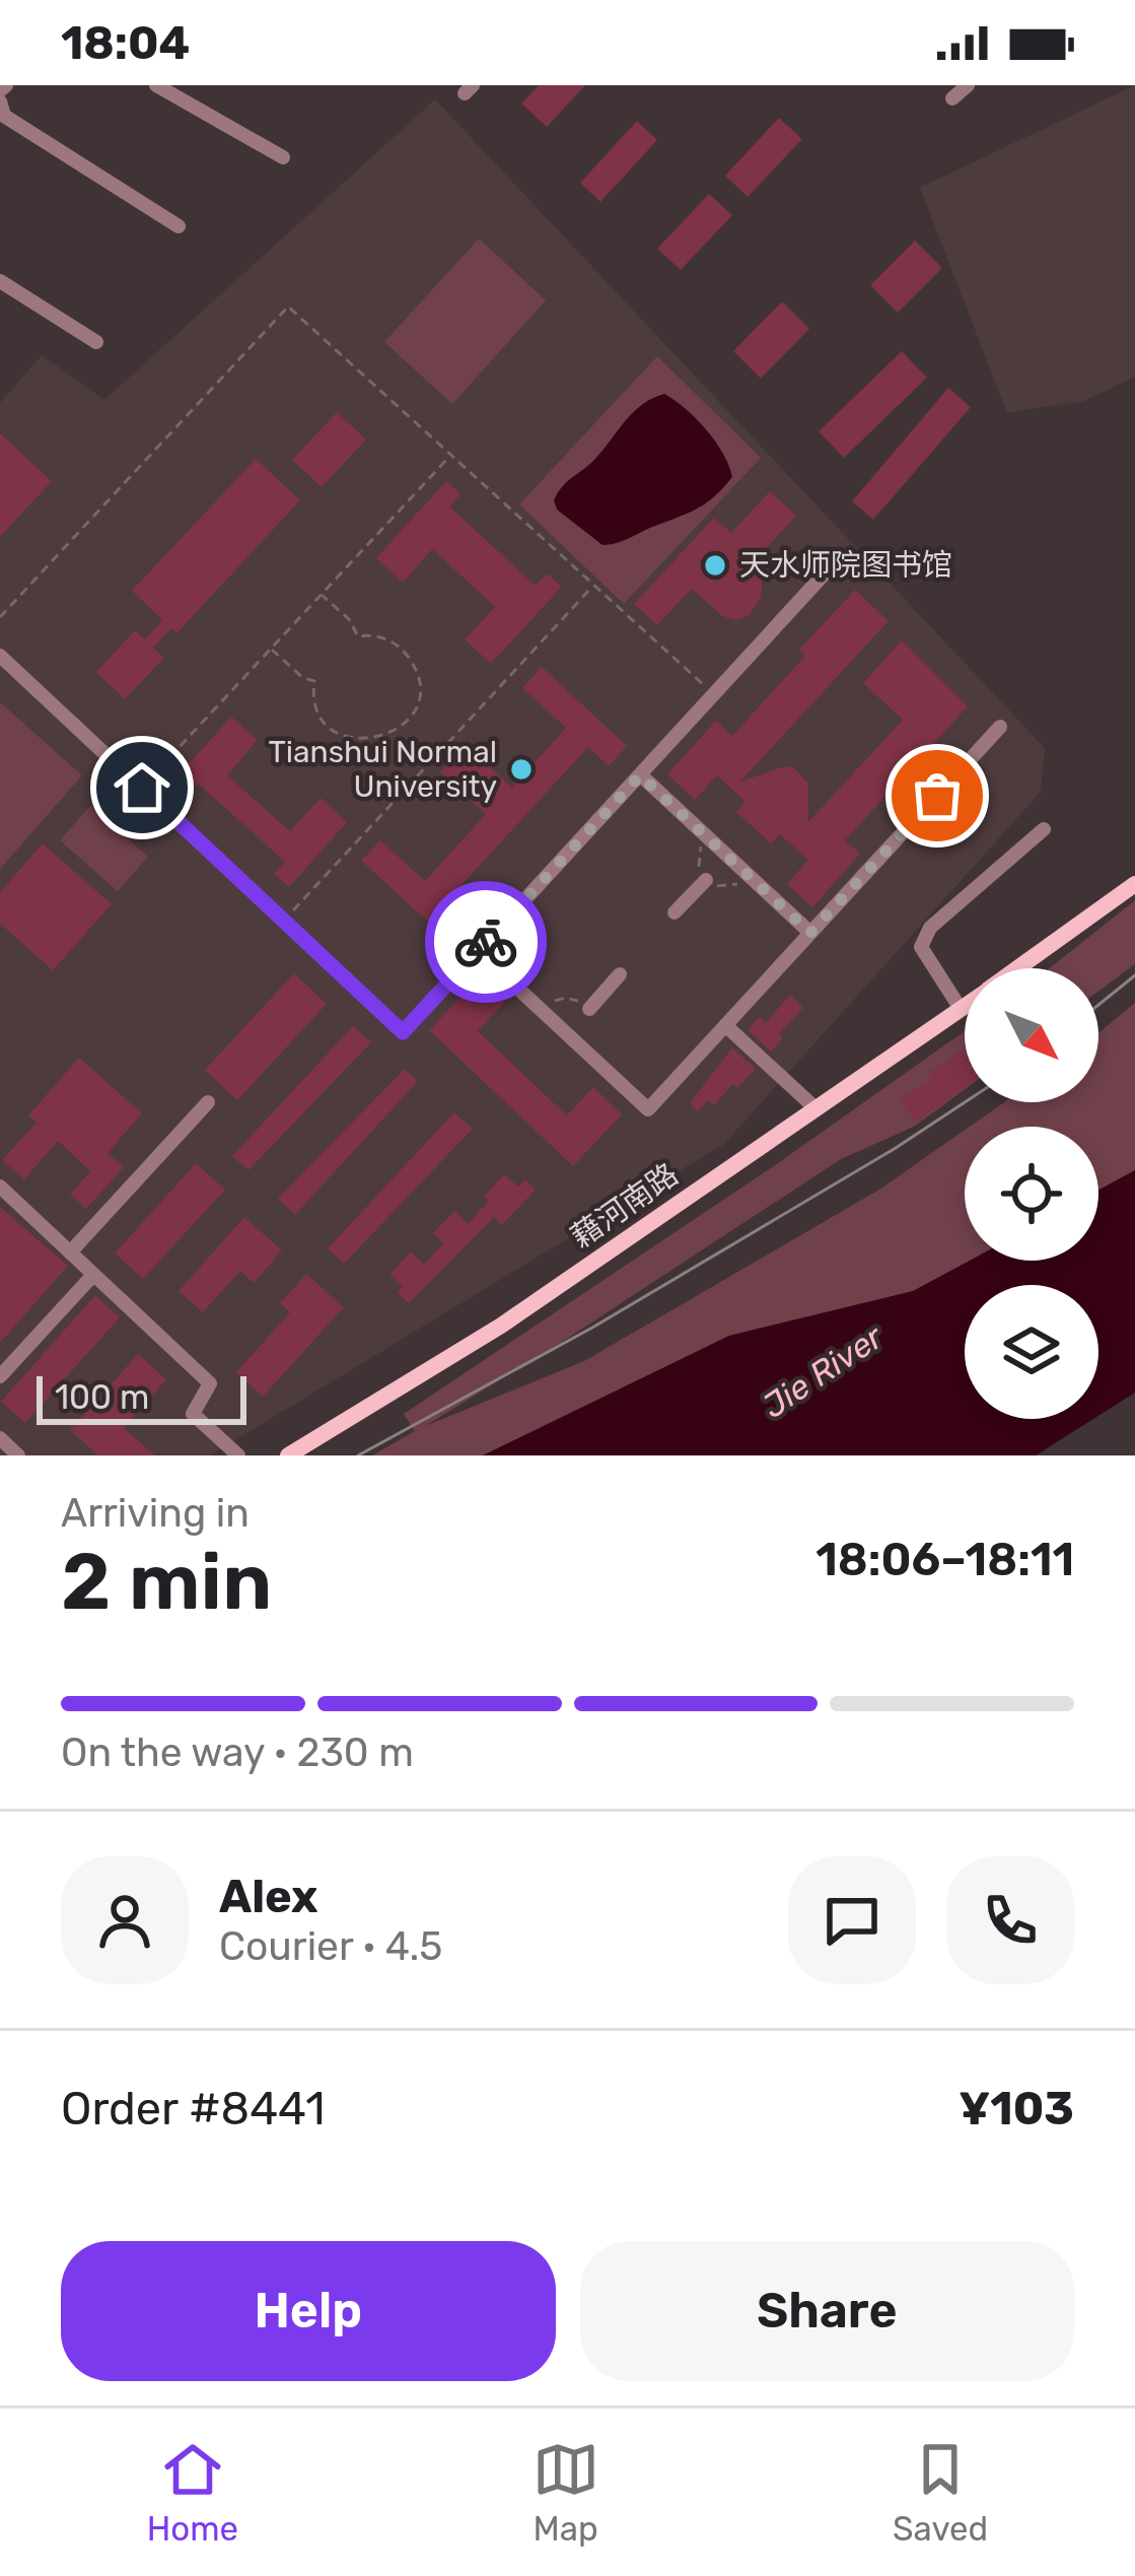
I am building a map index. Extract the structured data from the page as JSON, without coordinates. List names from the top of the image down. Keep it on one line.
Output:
{"streets":{"main road":["藉河南路"]},"water":["Jie River"],"places":["天水师院图书馆","Tianshui Normal University"],"scale_bar":"100 m","north":"bottom right","page":{"status":"18:04","scale":"100 m","heading":["2 min","Arriving in","18:06–18:11"],"panel":["Alex","Courier · 4.5","Order #8441","¥103"],"bar":"On the way · 230 m","buttons":["Help","Share"],"tabs":["Home","Map","Saved"]}}
